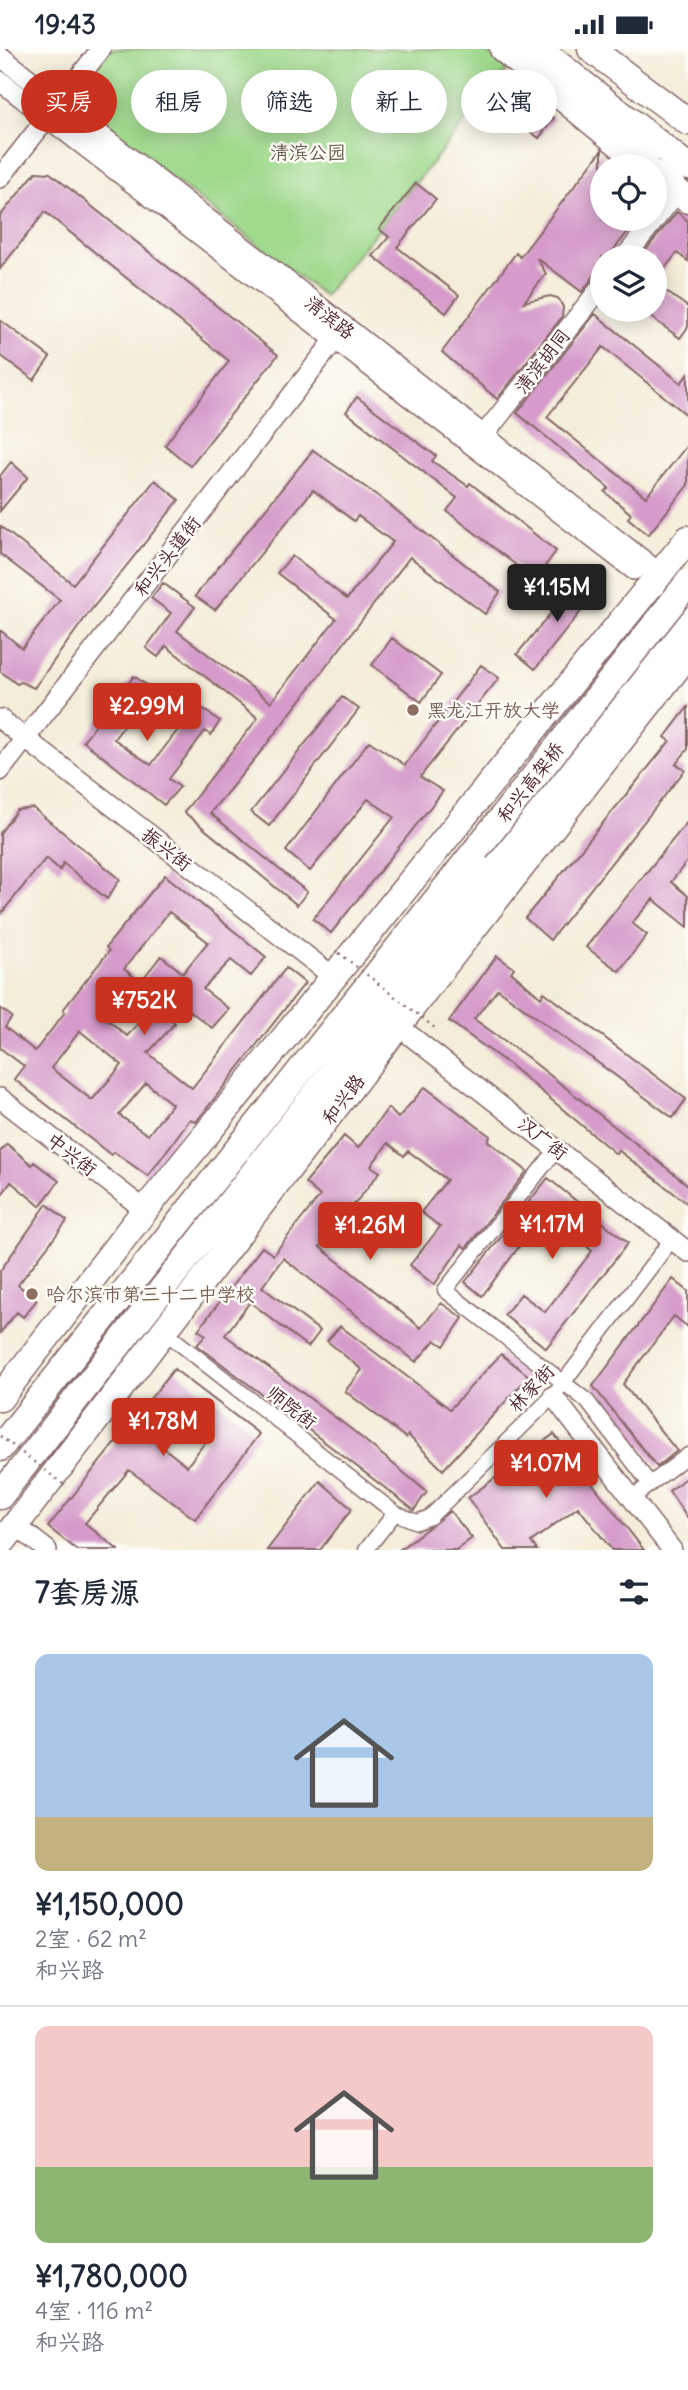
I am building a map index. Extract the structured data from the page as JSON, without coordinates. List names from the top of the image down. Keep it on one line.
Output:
{"streets":{"highway":["和兴高架桥","和兴路"],"street":["清滨路","清滨胡同","和兴头道街","振兴街","汉广街","中兴街","林家街","师院街"]},"crossings":[["清滨路","清滨胡同"],["清滨路","和兴头道街"],["和兴头道街","振兴街"],["和兴高架桥","和兴路"],["和兴路","汉广街"],["和兴路","师院街"],["汉广街","林家街"],["林家街","师院街"]],"parks":["清滨公园"],"places":["黑龙江开放大学","哈尔滨市第三十二中学校"],"page":{"status":"19:43","chip":["买房","租房","筛选","新上","公寓"],"price":["¥1.15M","¥2.99M","¥752K","¥1.17M","¥1.26M","¥1.78M","¥1.07M"],"heading":"7套房源","list":[{"name":"¥1,150,000","note":"2室 · 62 m² · 和兴路"},{"name":"¥1,780,000","note":"4室 · 116 m² · 和兴路"}]}}
